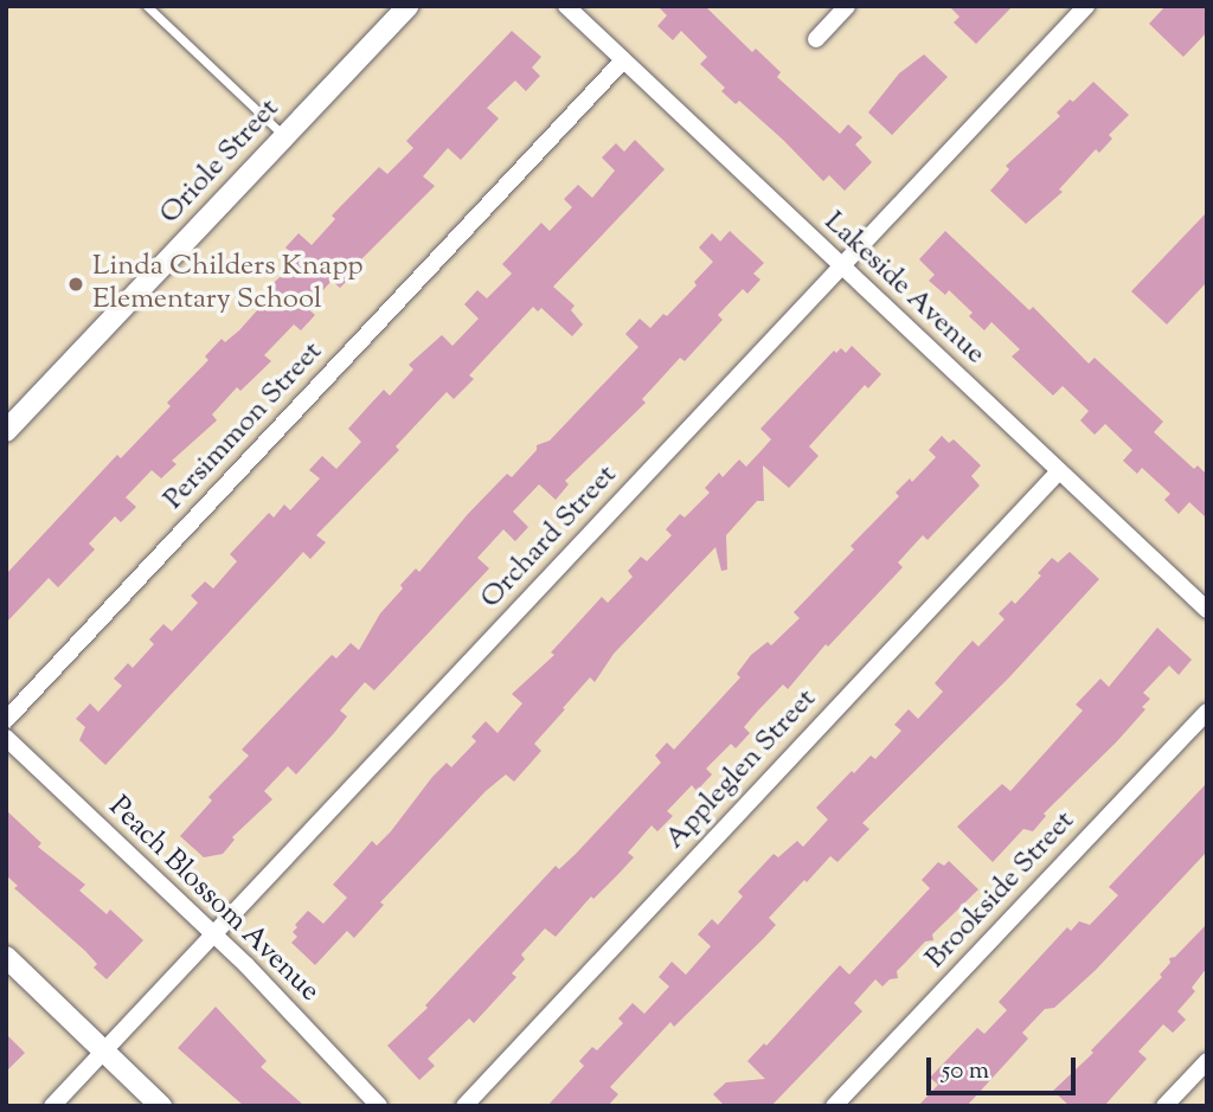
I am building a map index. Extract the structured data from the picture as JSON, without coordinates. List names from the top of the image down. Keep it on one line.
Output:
{"streets":{"street":["Oriole Street","Lakeside Avenue","Persimmon Street","Orchard Street","Appleglen Street","Brookside Street","Peach Blossom Avenue"]},"crossings":[["Lakeside Avenue","Persimmon Street"],["Lakeside Avenue","Orchard Street"],["Lakeside Avenue","Appleglen Street"],["Orchard Street","Peach Blossom Avenue"]],"places":["Linda Childers Knapp Elementary School"],"scale_bar":"50 m"}
